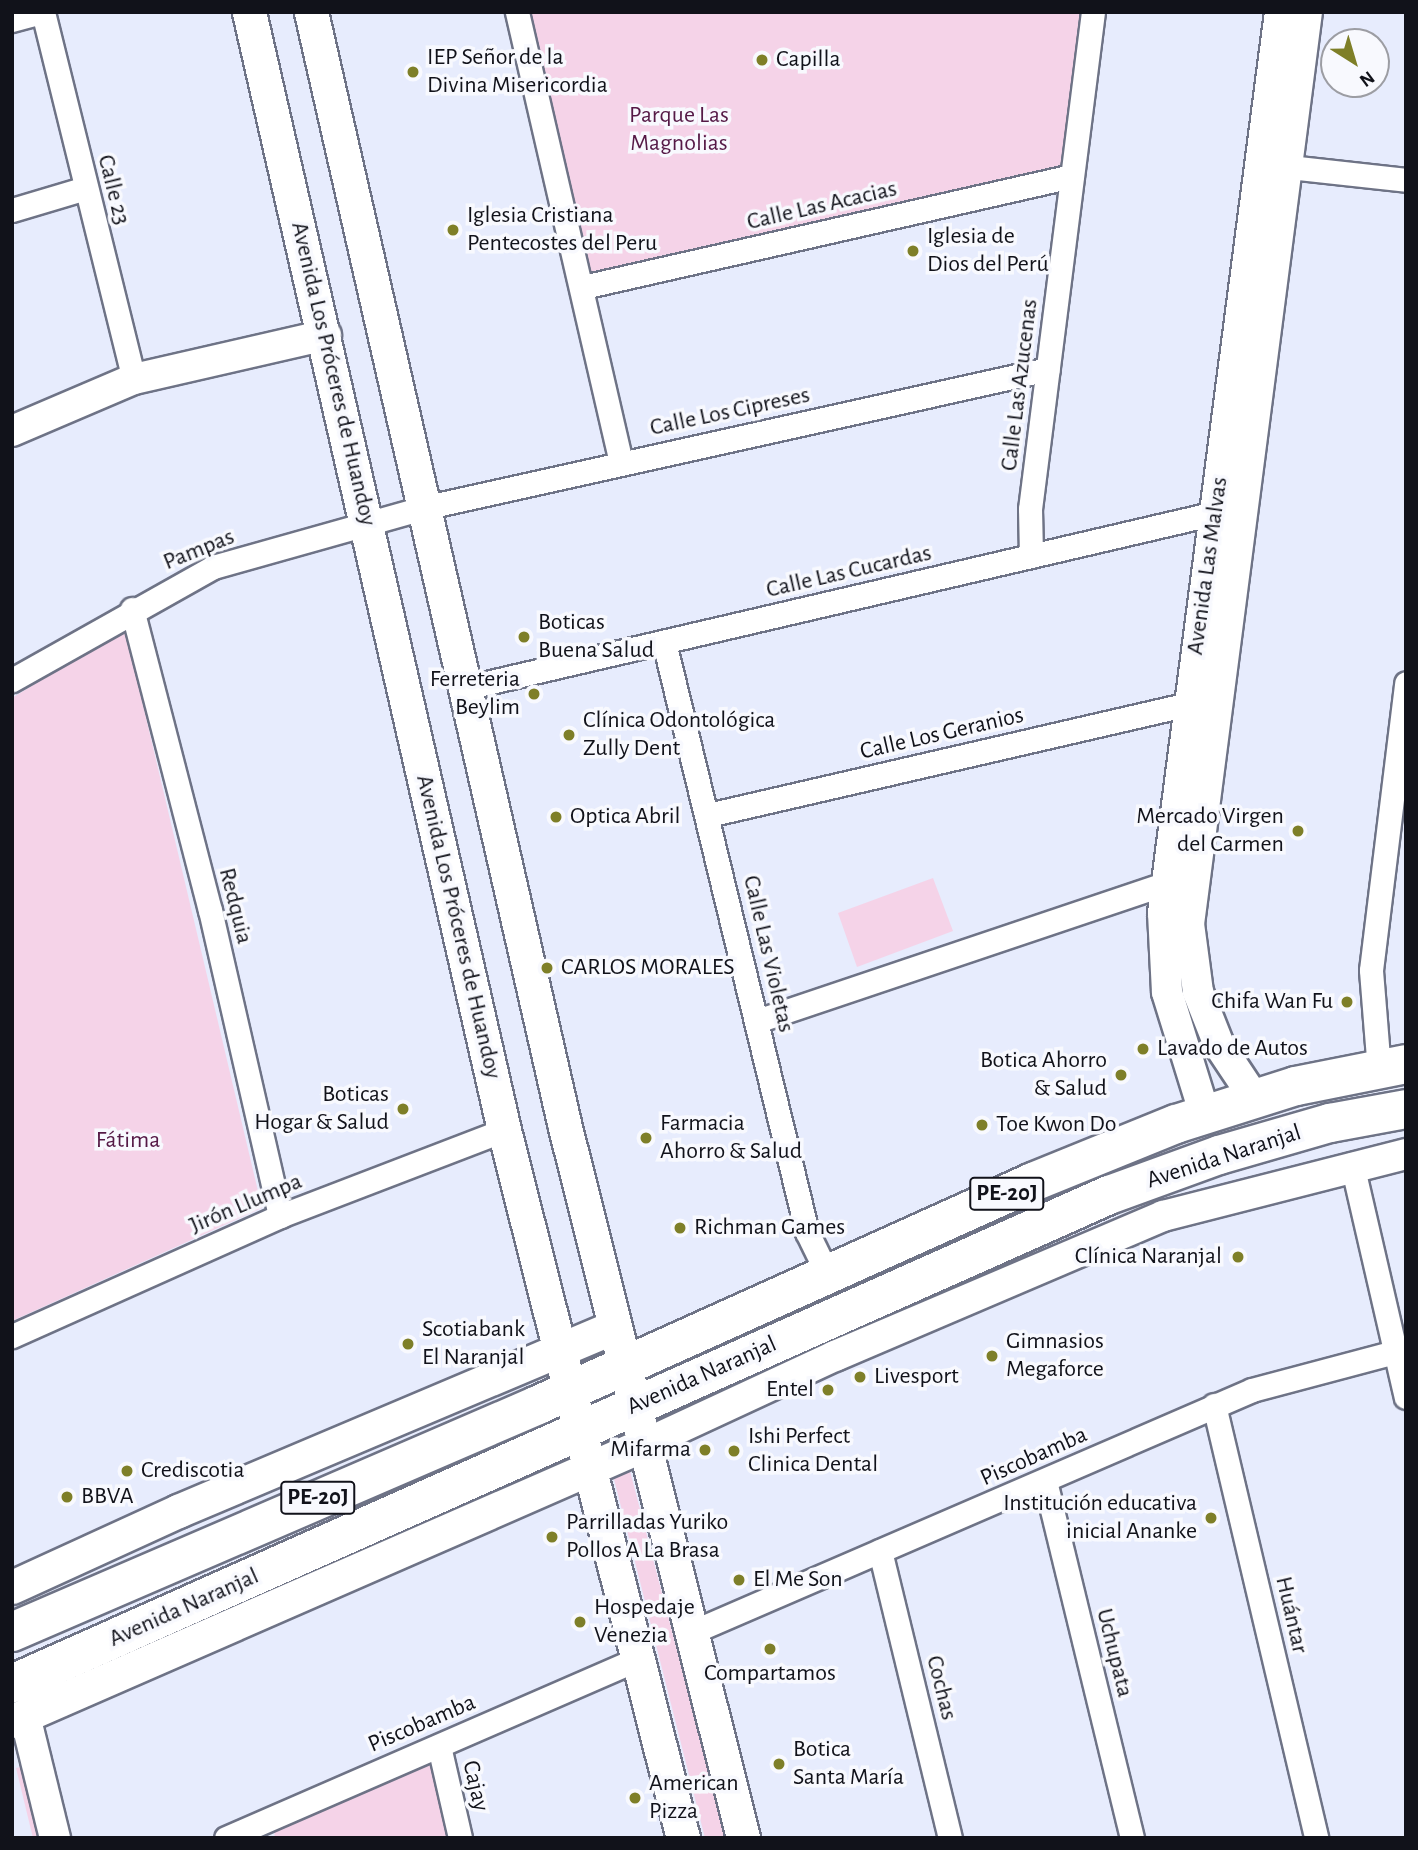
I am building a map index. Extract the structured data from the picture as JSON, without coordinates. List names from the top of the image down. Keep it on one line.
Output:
{"streets":{"highway":["Avenida Naranjal","PE-20J"],"main road":["Avenida Los Próceres de Huandoy"],"street":["Calle 23","Calle Las Acacias","Calle Las Azucenas","Calle Los Cipreses","Pampas","Avenida Las Malvas","Calle Las Cucardas","Calle Los Geranios","Redquia","Calle Las Violetas","Jirón Llumpa","Piscobamba","Huántar","Uchupata","Cochas","Cajay"]},"crossings":[["Calle Las Acacias","Calle Las Azucenas"],["Avenida Los Próceres de Huandoy","Pampas"],["Avenida Los Próceres de Huandoy","Avenida Naranjal"],["Avenida Los Próceres de Huandoy","Jirón Llumpa"],["Avenida Los Próceres de Huandoy","Piscobamba"],["Calle Las Azucenas","Calle Los Cipreses"],["Calle Las Azucenas","Calle Las Cucardas"],["Calle Los Cipreses","Pampas"],["Pampas","Redquia"],["Avenida Las Malvas","Calle Las Cucardas"],["Avenida Las Malvas","Calle Los Geranios"],["Avenida Las Malvas","Avenida Naranjal"],["Calle Las Cucardas","Calle Las Violetas"],["Calle Los Geranios","Calle Las Violetas"],["Redquia","Jirón Llumpa"],["Calle Las Violetas","Avenida Naranjal"],["Piscobamba","Huántar"],["Piscobamba","Uchupata"],["Piscobamba","Cochas"],["Piscobamba","Cajay"]],"parks":["Parque Las Magnolias","Fátima"],"places":["Capilla","IEP Señor de la Divina Misericordia","Iglesia Cristiana Pentecostes del Peru","Iglesia de Dios del Perú","Boticas Buena Salud","Ferreteria Beylim","Clínica Odontológica Zully Dent","Optica Abril","Mercado Virgen del Carmen","CARLOS MORALES","Chifa Wan Fu","Lavado de Autos","Botica Ahorro & Salud","Boticas Hogar & Salud","Toe Kwon Do","Farmacia Ahorro & Salud","Richman Games","Clínica Naranjal","Scotiabank El Naranjal","Gimnasios Megaforce","Livesport","Entel","Mifarma","Ishi Perfect Clinica Dental","Crediscotia","BBVA","Institución educativa inicial Ananke","Parrilladas Yuriko Pollos A La Brasa","El Me Son","Hospedaje Venezia","Compartamos","Botica Santa María","American Pizza"],"north":"bottom right"}
